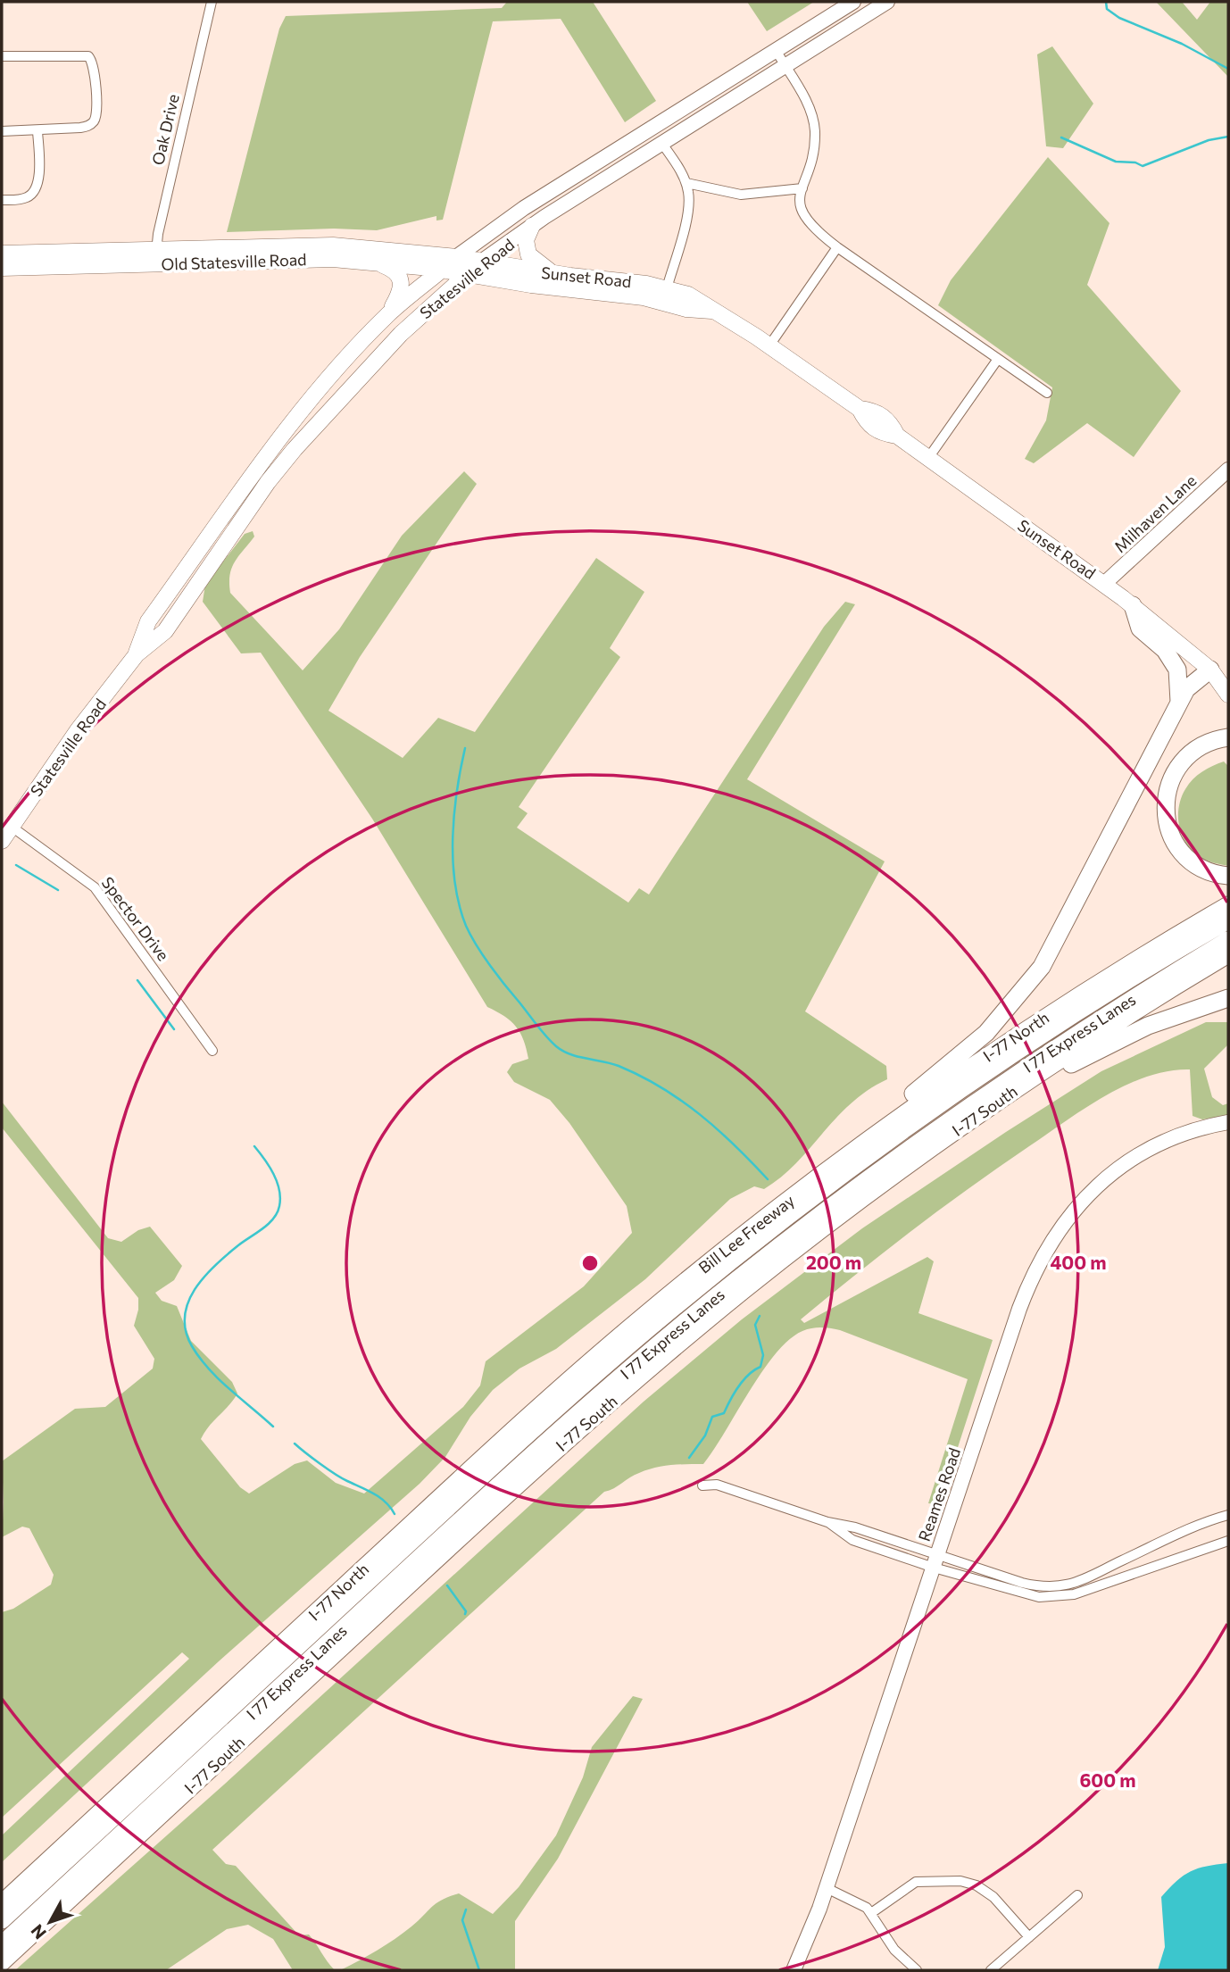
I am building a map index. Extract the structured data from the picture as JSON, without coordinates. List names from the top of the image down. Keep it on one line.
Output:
{"streets":{"highway":["I 77 Express Lanes","I-77 North","I-77 South","Bill Lee Freeway"],"main road":["Old Statesville Road","Sunset Road","Statesville Road","Milhaven Lane","Reames Road"],"street":["Oak Drive","Spector Drive"]},"crossings":[["Oak Drive","Old Statesville Road"],["Old Statesville Road","Sunset Road"],["Old Statesville Road","Statesville Road"],["Sunset Road","Statesville Road"],["Sunset Road","Milhaven Lane"],["Statesville Road","Spector Drive"],["I-77 North","Bill Lee Freeway"]],"north":"bottom left","rings":["200 m","400 m","600 m"]}
